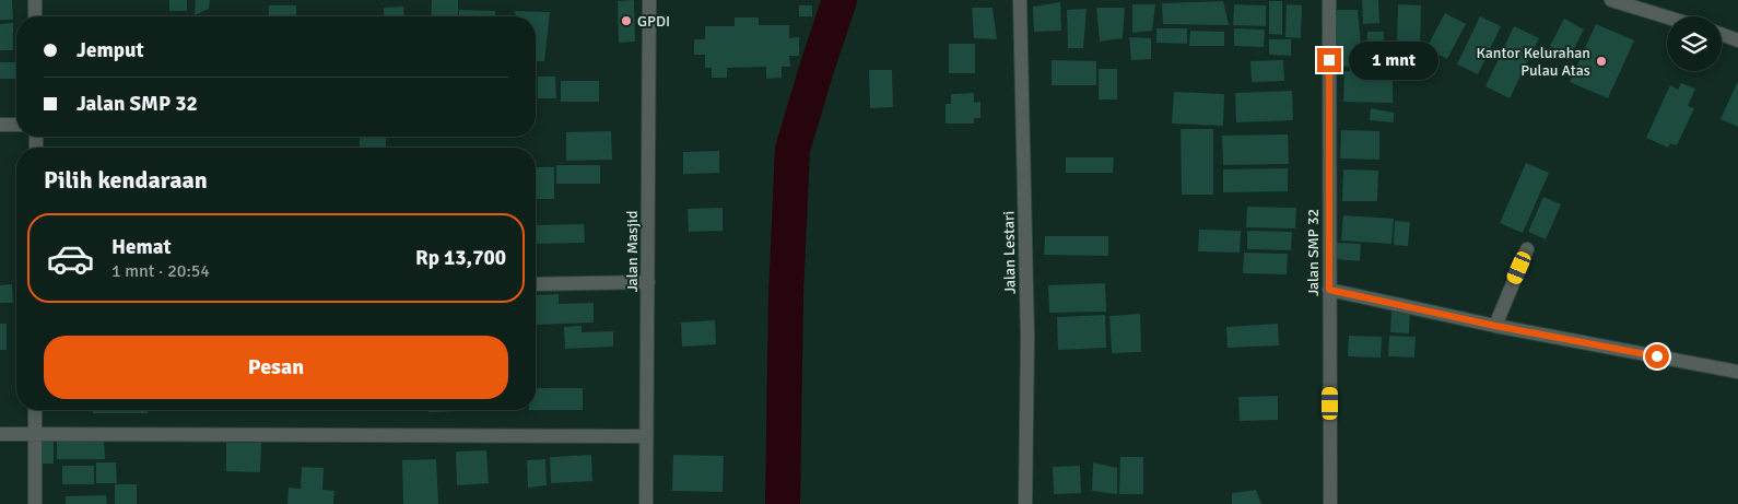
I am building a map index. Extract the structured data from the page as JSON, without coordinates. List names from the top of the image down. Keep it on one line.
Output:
{"streets":{"street":["Jalan Masjid","Jalan Lestari","Jalan SMP 32"]},"places":["GPDI","Kantor Kelurahan Pulau Atas"],"page":{"banner":["Jemput","Jalan SMP 32"],"bubble":"1 mnt","heading":"Pilih kendaraan","list":[{"name":"Hemat","note":"1 mnt · 20:54","value":"Rp 13,700"}],"buttons":"Pesan"}}
